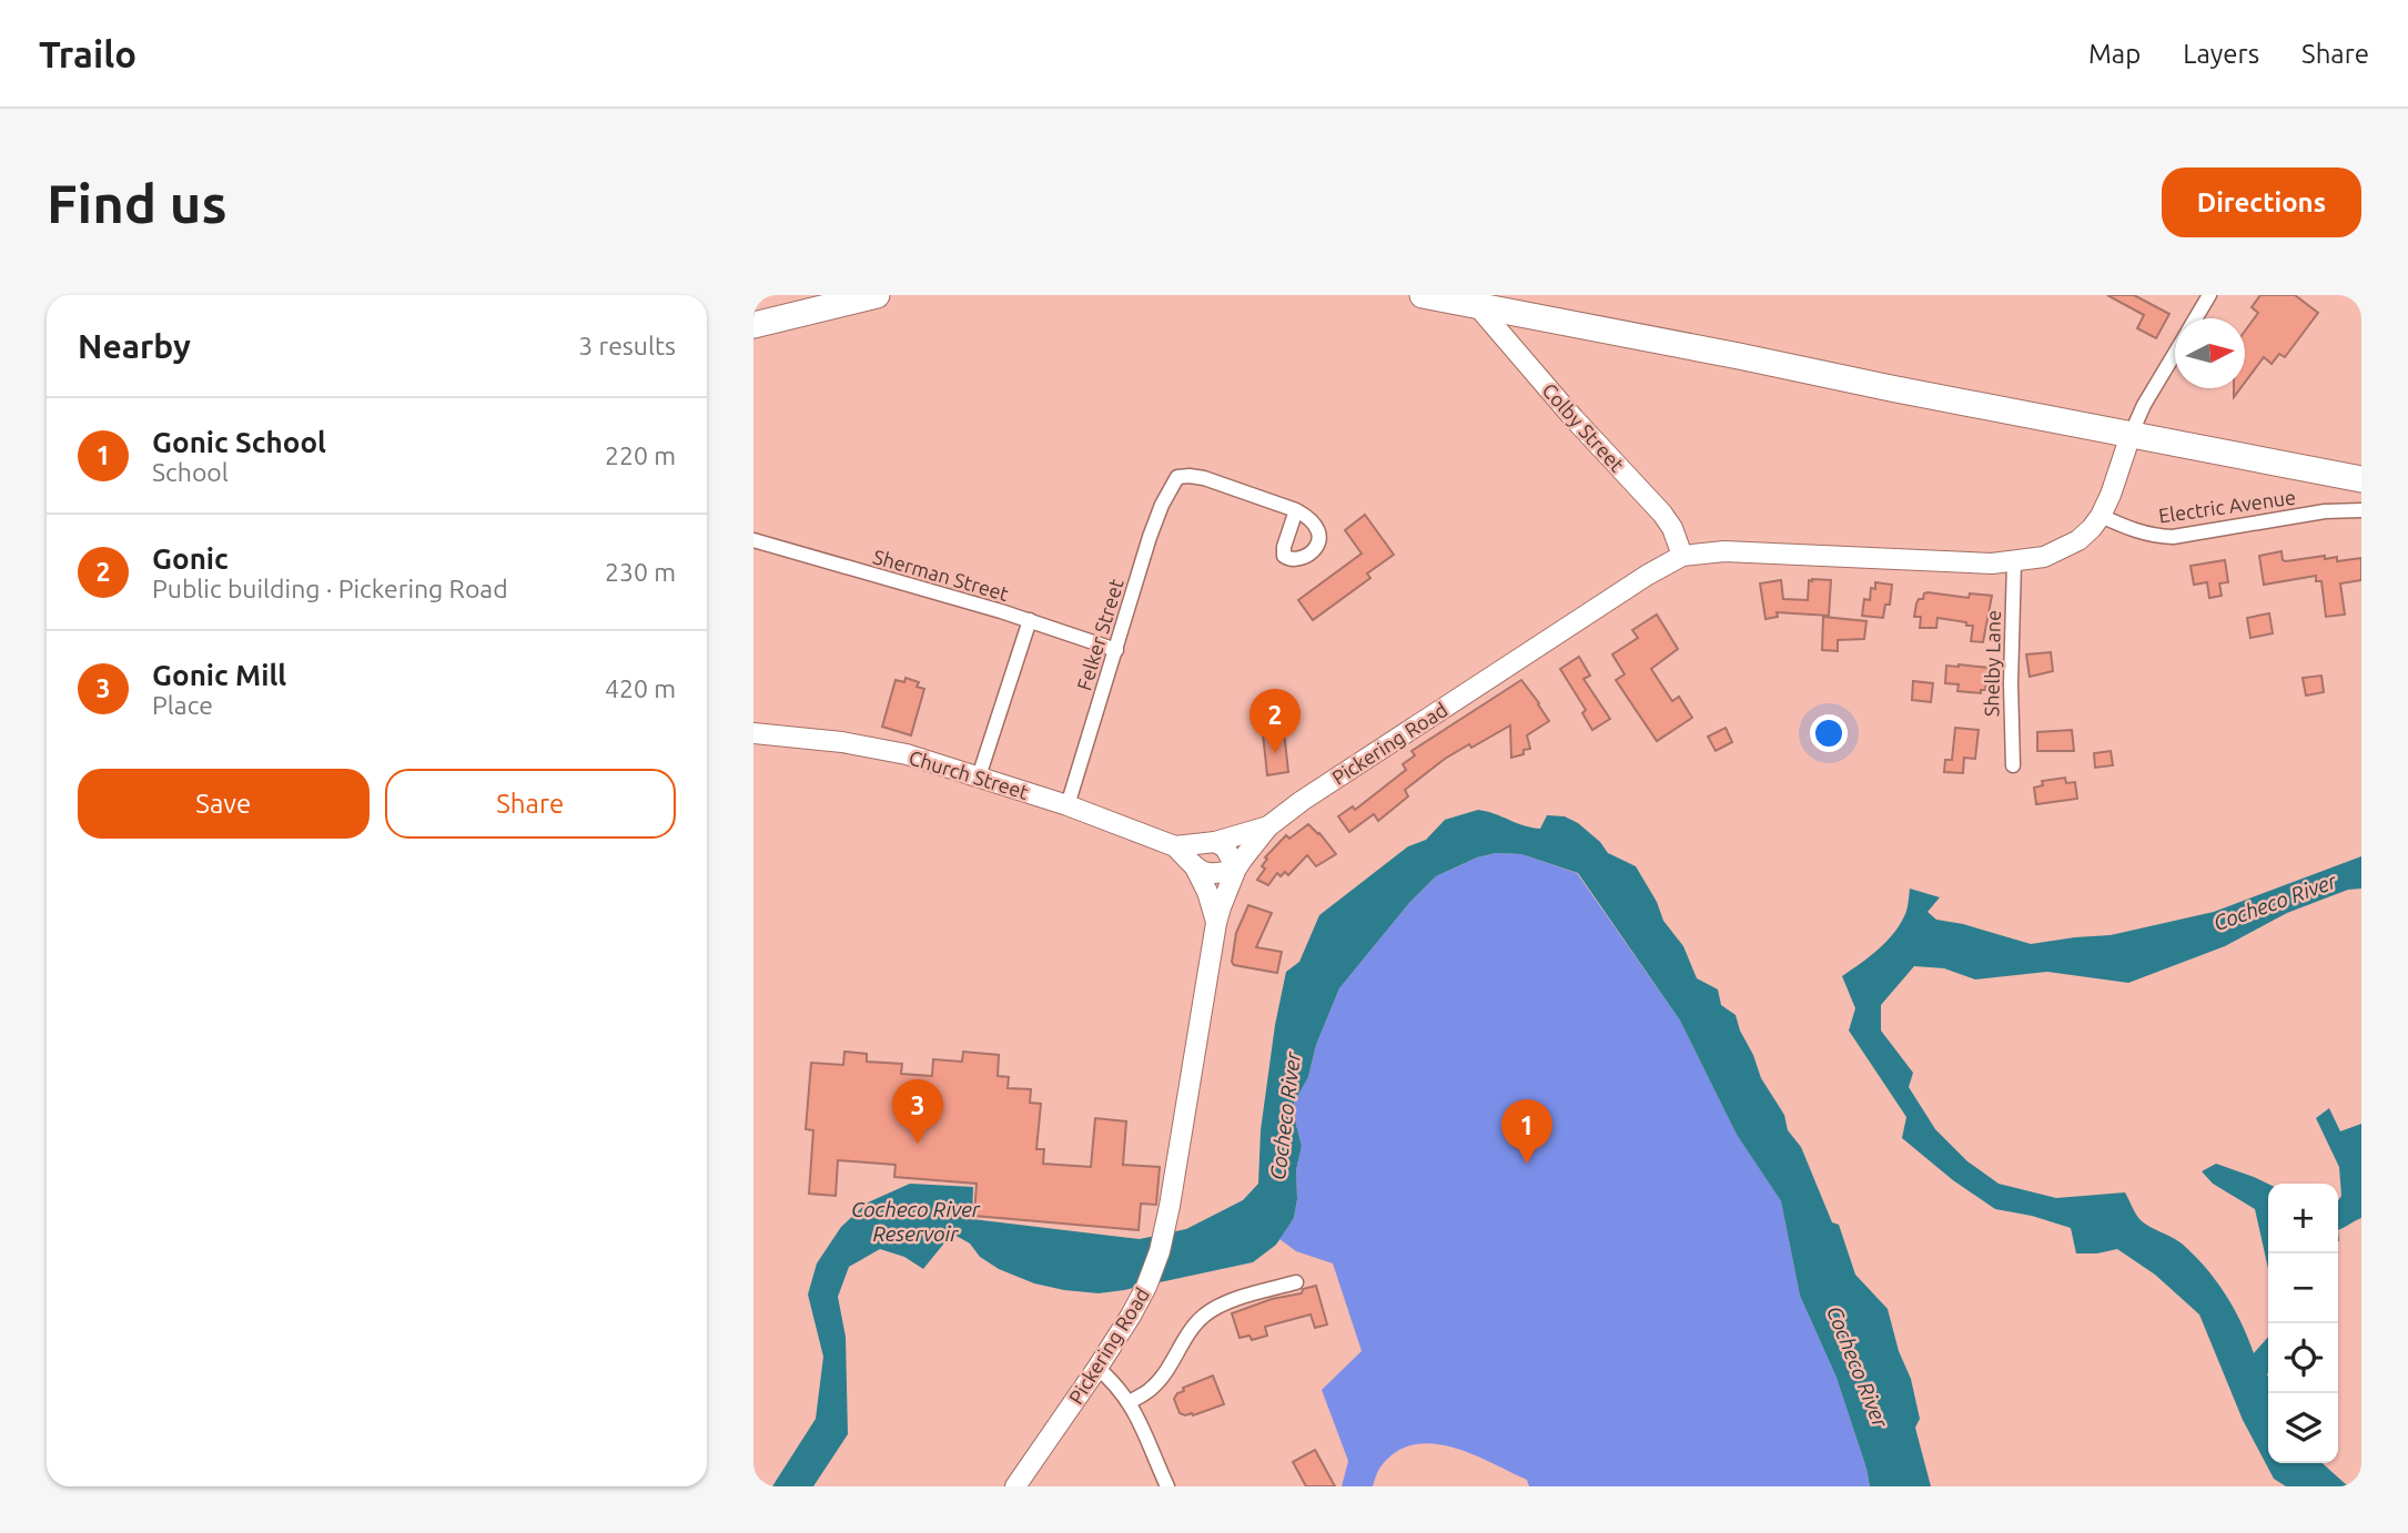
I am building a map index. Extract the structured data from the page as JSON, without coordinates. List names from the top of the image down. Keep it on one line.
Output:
{"streets":{"main road":["Colby Street","Pickering Road","Church Street"],"street":["Electric Avenue","Sherman Street","Felker Street","Shelby Lane"]},"crossings":[["Colby Street","Pickering Road"],["Electric Avenue","Pickering Road"],["Sherman Street","Felker Street"],["Felker Street","Church Street"],["Shelby Lane","Pickering Road"],["Pickering Road","Church Street"]],"water":["Cocheco River","Cocheco River Reservoir"],"north":"right","page":{"header":"Trailo","nav":["Map","Layers","Share"],"buttons":["Directions",["Save","Share"]],"title":"Find us","heading":["Nearby","3 results"],"list":[{"mark":"1","name":"Gonic School","note":"School","value":"220 m"},{"mark":"2","name":"Gonic","note":"Public building · Pickering Road","value":"230 m"},{"mark":"3","name":"Gonic Mill","note":"Place","value":"420 m"}],"pins":["2","3","1"],"map_buttons":["+","−"]}}
